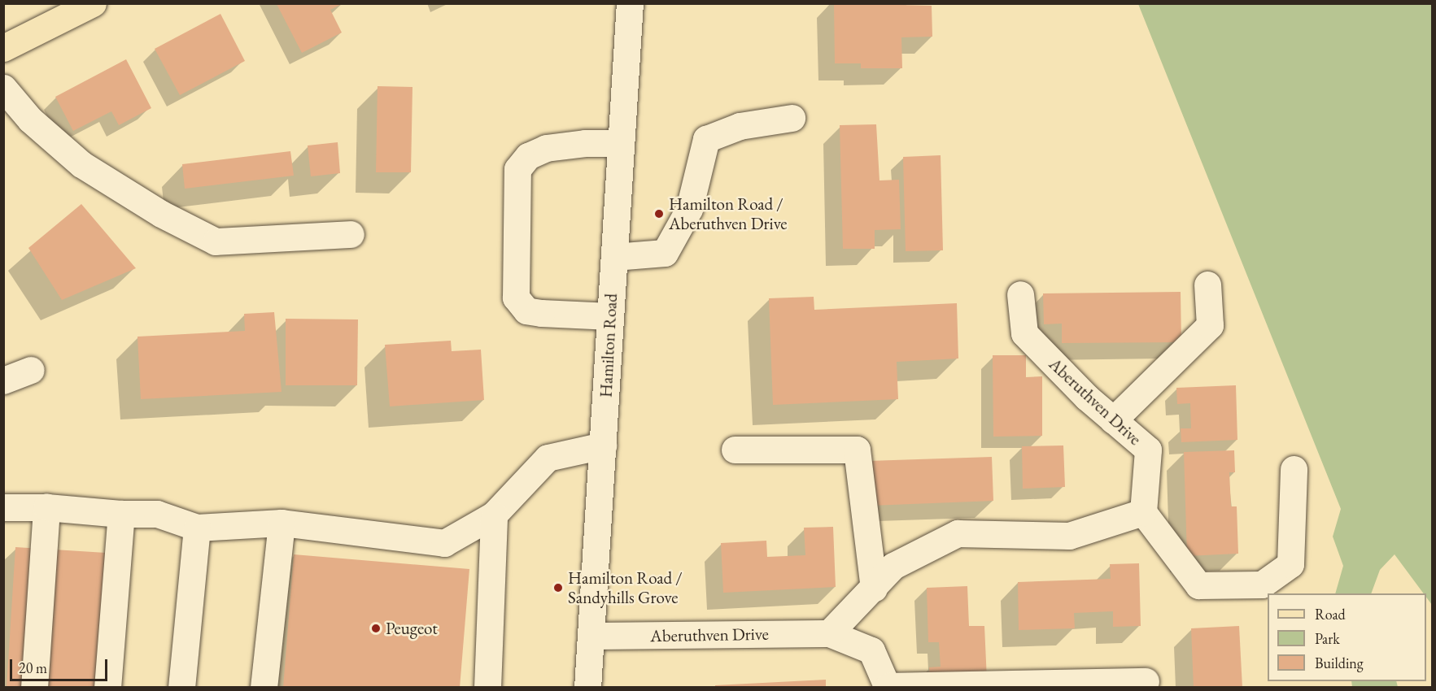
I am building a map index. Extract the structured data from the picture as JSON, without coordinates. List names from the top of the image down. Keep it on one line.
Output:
{"streets":{"street":["Hamilton Road","Aberuthven Drive"]},"crossings":[["Hamilton Road","Aberuthven Drive"]],"places":["Hamilton Road / Aberuthven Drive","Hamilton Road / Sandyhills Grove","Peugeot"],"legend":["Road","Park","Building"],"scale_bar":"20 m"}
